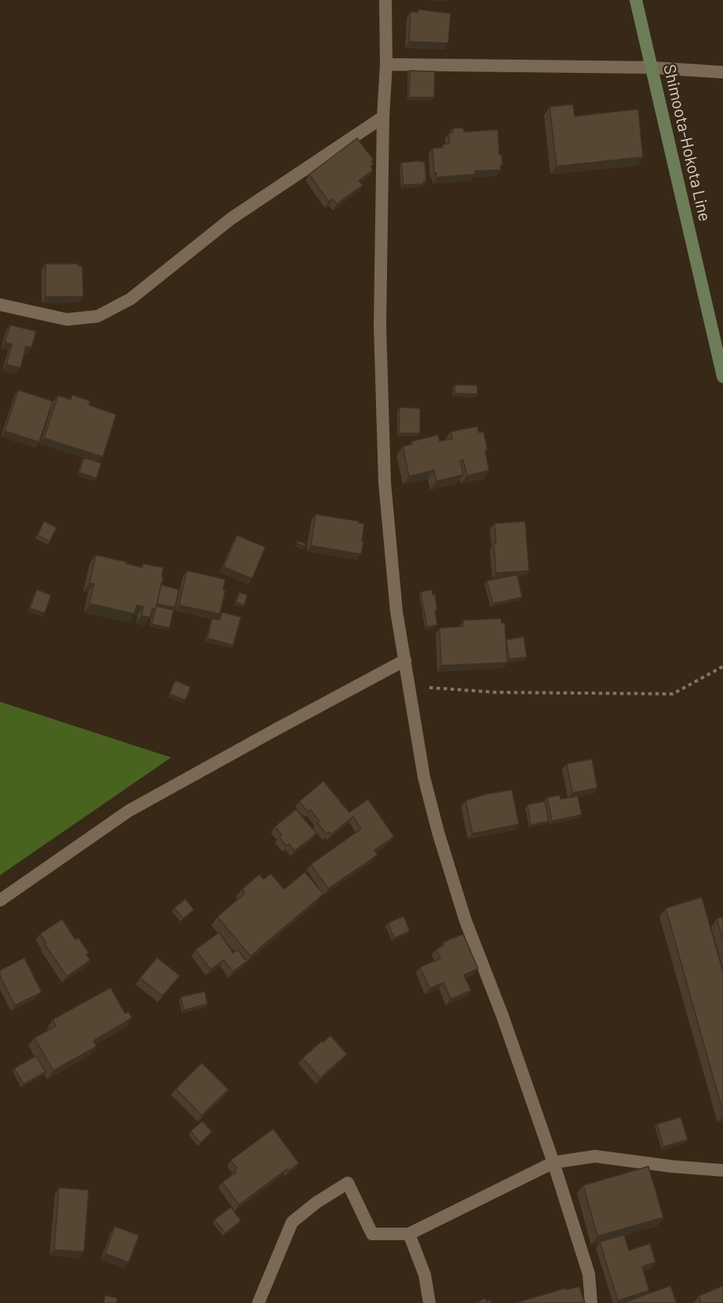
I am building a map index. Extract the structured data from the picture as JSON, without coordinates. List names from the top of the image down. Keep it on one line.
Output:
{"streets":{"main road":["Shimoota-Hokota Line"]}}
